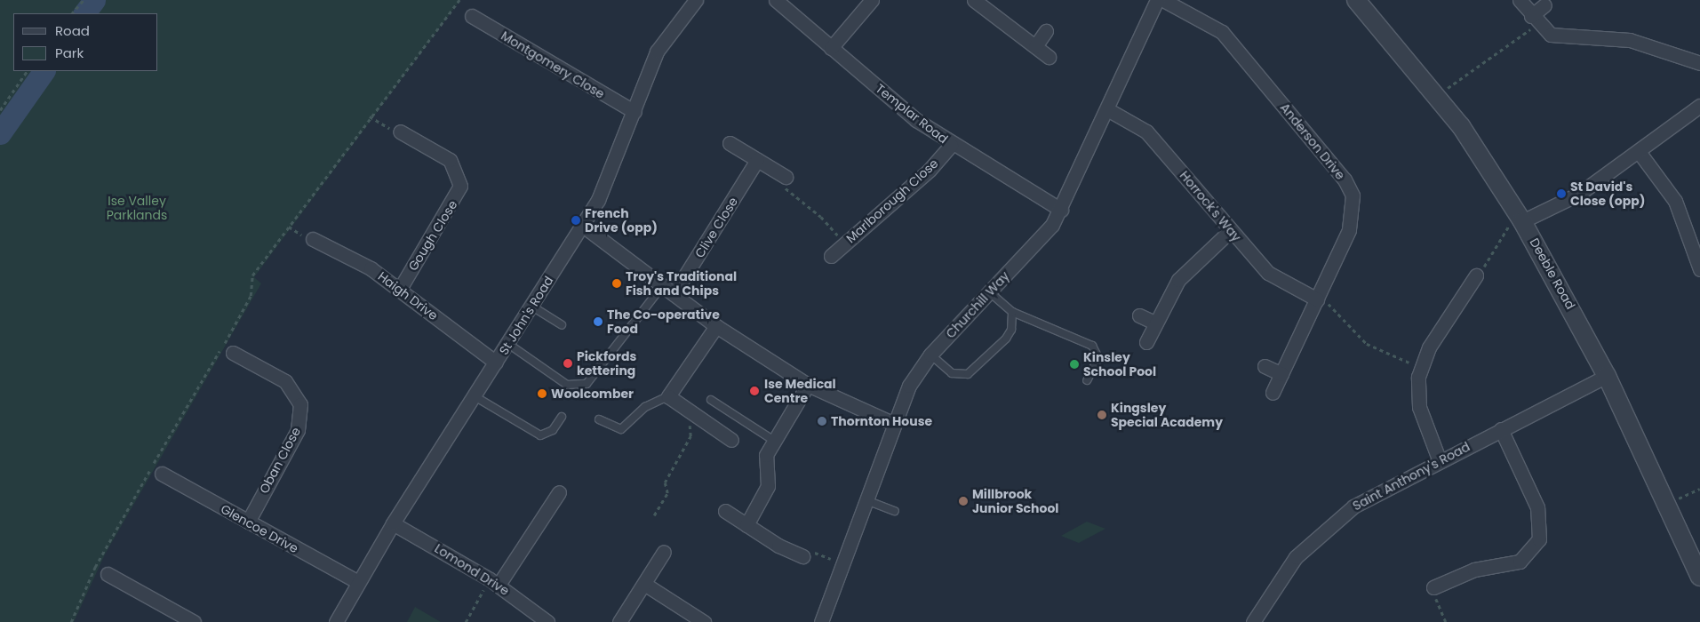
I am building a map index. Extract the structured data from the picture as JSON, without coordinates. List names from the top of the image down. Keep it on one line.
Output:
{"streets":{"street":["Montgomery Close","Templar Road","Anderson Drive","Marlborough Close","Horrock's Way","Clive Close","Gough Close","Deeble Road","Haigh Drive","Churchill Way","St John's Road","Oban Close","Saint Anthony's Road","Glencoe Drive","Lomond Drive"]},"crossings":[["Montgomery Close","St John's Road"],["Templar Road","Marlborough Close"],["Templar Road","Churchill Way"],["Anderson Drive","Horrock's Way"],["Horrock's Way","Churchill Way"],["Gough Close","Haigh Drive"],["Deeble Road","Saint Anthony's Road"],["Haigh Drive","St John's Road"],["St John's Road","Glencoe Drive"],["St John's Road","Lomond Drive"],["Oban Close","Glencoe Drive"]],"parks":["Ise Valley Parklands"],"places":["St David's Close (opp)","French Drive (opp)","Troy's Traditional Fish and Chips","The Co-operative Food","Pickfords kettering","Kinsley School Pool","Ise Medical Centre","Woolcomber","Kingsley Special Academy","Thornton House","Millbrook Junior School"],"legend":["Road","Park"]}
